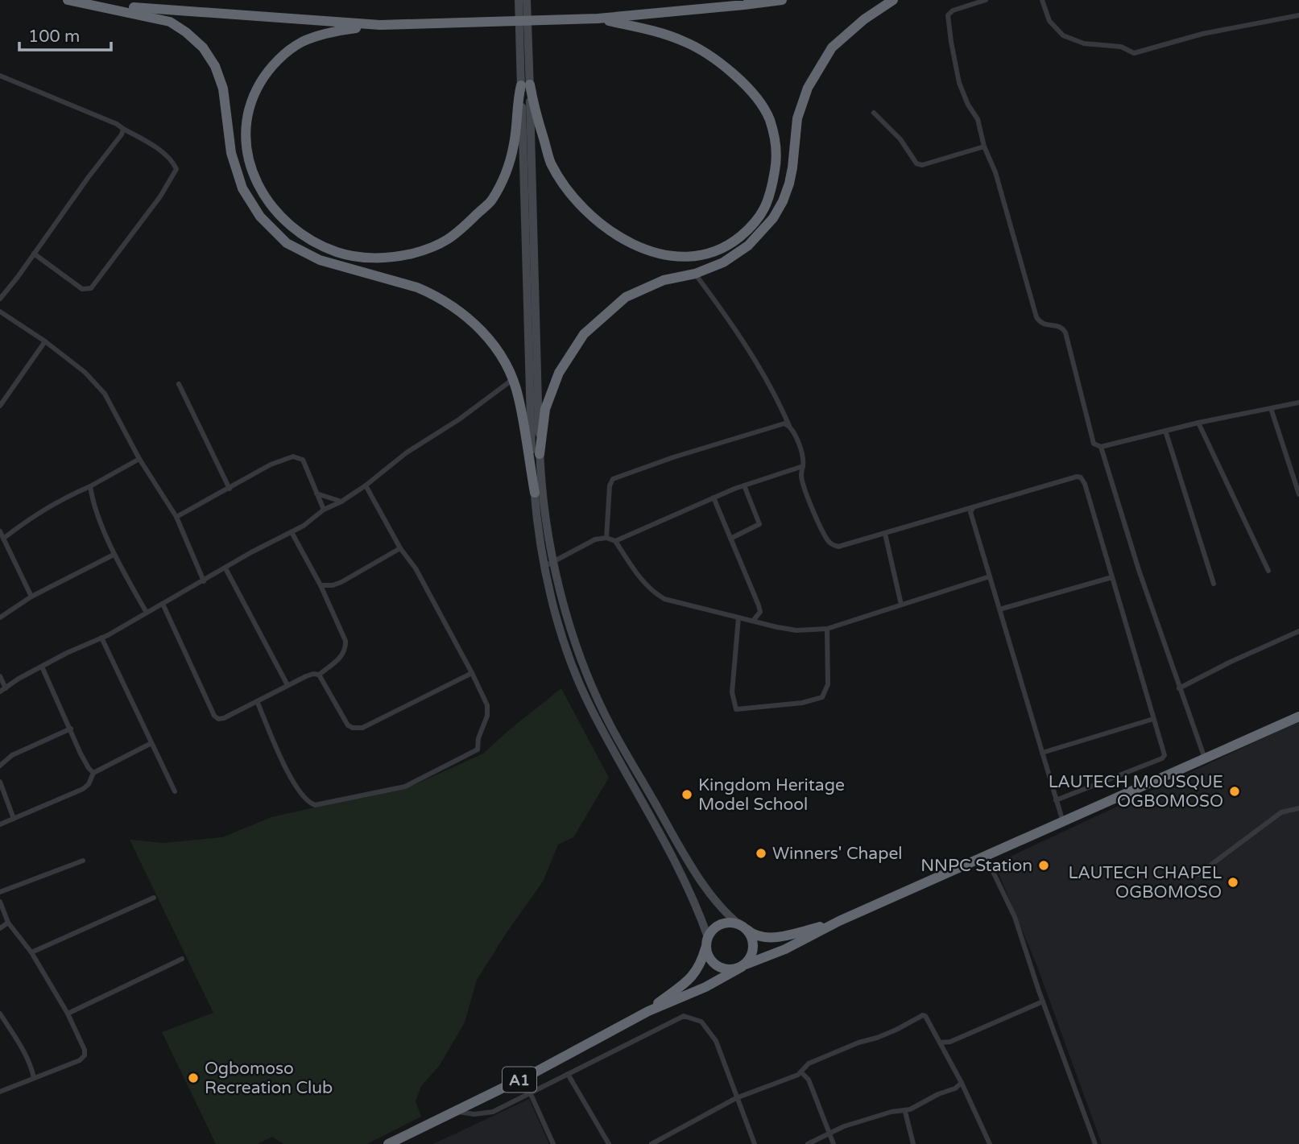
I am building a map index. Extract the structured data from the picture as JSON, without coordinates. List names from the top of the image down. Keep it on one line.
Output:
{"streets":{"highway":["A1"]},"places":["LAUTECH MOUSQUE OGBOMOSO","Kingdom Heritage Model School","Winners' Chapel","NNPC Station","LAUTECH CHAPEL OGBOMOSO","Ogbomoso Recreation Club"],"scale_bar":"100 m"}
